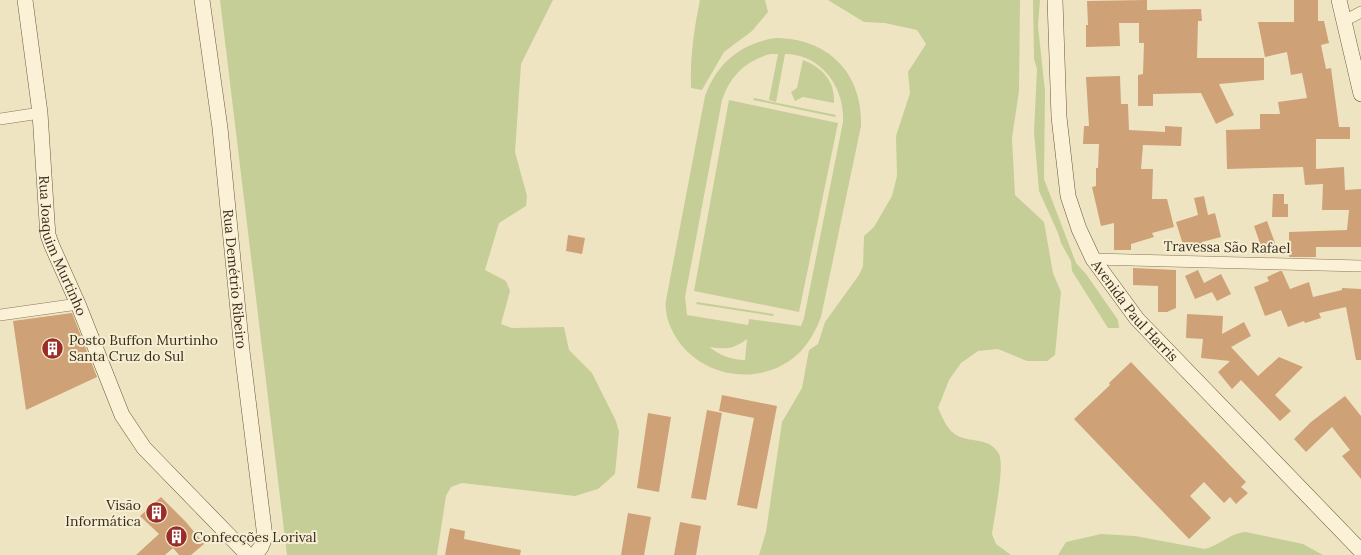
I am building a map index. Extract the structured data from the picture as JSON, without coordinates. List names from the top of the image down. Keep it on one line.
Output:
{"streets":{"main road":["Rua Joaquim Murtinho","Rua Demétrio Ribeiro","Avenida Paul Harris"],"street":["Travessa São Rafael"]},"crossings":[["Travessa São Rafael","Avenida Paul Harris"]],"places":{"building":["Posto Buffon Murtinho Santa Cruz do Sul","Visão Informática","Confecções Lorival"]}}
